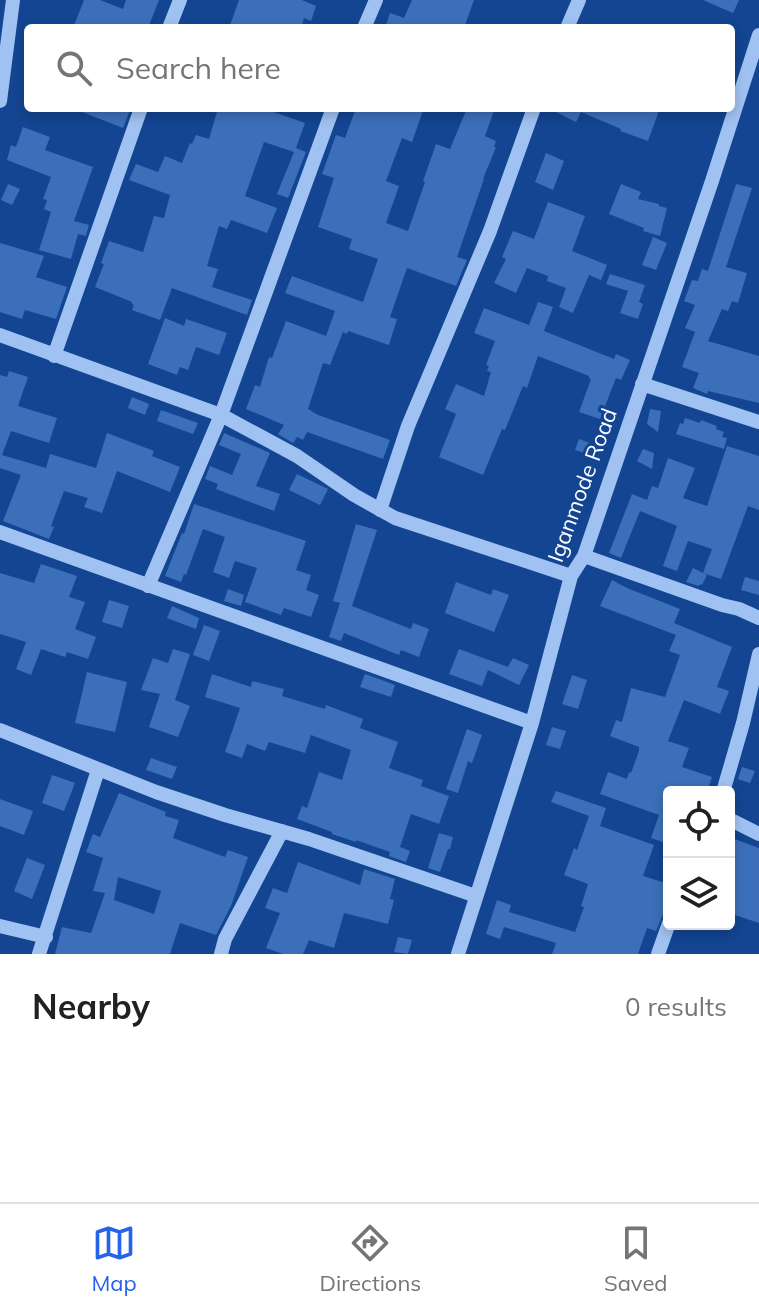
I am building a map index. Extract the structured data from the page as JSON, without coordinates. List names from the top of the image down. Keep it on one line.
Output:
{"streets":{"street":["Iganmode Road"]},"page":{"search":"Search here","heading":["Nearby","0 results"],"nav":["Map","Directions","Saved"]}}
